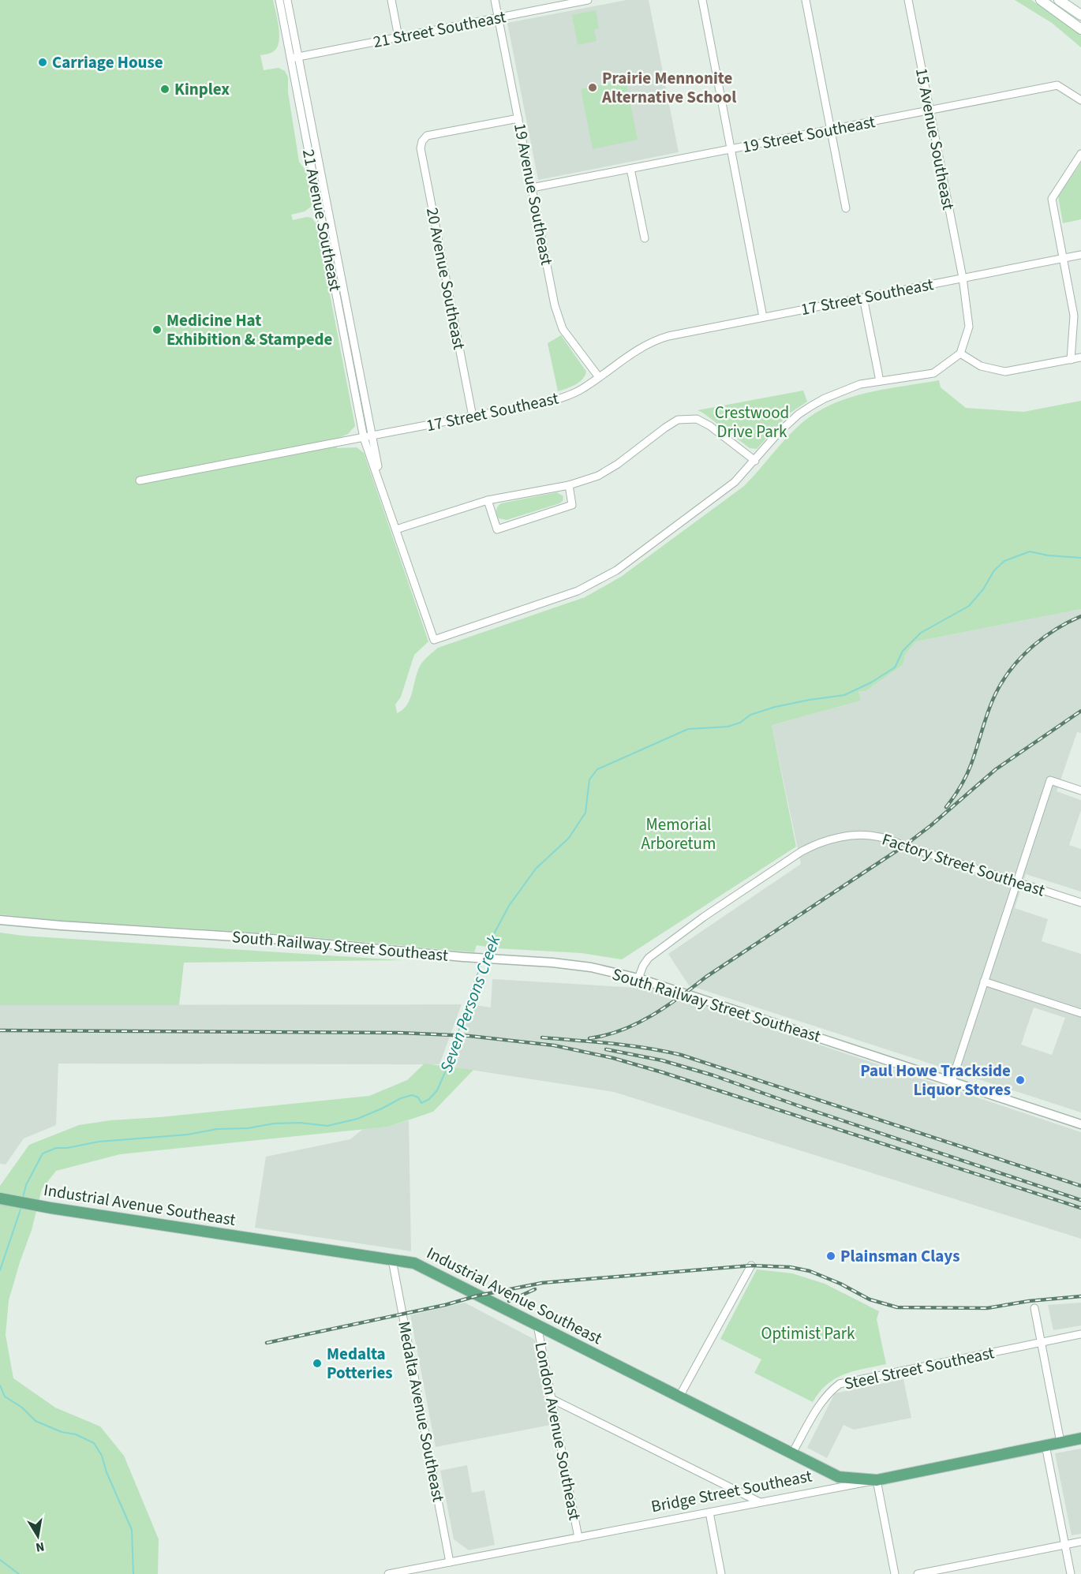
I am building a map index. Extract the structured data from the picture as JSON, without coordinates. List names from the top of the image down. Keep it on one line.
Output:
{"streets":{"main road":["Industrial Avenue Southeast","Bridge Street Southeast"],"street":["21 Street Southeast","19 Street Southeast","15 Avenue Southeast","19 Avenue Southeast","21 Avenue Southeast","20 Avenue Southeast","17 Street Southeast","Factory Street Southeast","South Railway Street Southeast","Steel Street Southeast","Medalta Avenue Southeast","London Avenue Southeast"]},"crossings":[["21 Street Southeast","19 Avenue Southeast"],["21 Street Southeast","21 Avenue Southeast"],["19 Street Southeast","15 Avenue Southeast"],["19 Street Southeast","19 Avenue Southeast"],["15 Avenue Southeast","17 Street Southeast"],["19 Avenue Southeast","20 Avenue Southeast"],["19 Avenue Southeast","17 Street Southeast"],["21 Avenue Southeast","17 Street Southeast"],["20 Avenue Southeast","17 Street Southeast"],["Factory Street Southeast","South Railway Street Southeast"],["Industrial Avenue Southeast","Steel Street Southeast"],["Industrial Avenue Southeast","Medalta Avenue Southeast"],["Industrial Avenue Southeast","London Avenue Southeast"],["Industrial Avenue Southeast","Bridge Street Southeast"],["Medalta Avenue Southeast","Bridge Street Southeast"],["London Avenue Southeast","Bridge Street Southeast"]],"water":["Seven Persons Creek"],"parks":["Crestwood Drive Park","Memorial Arboretum","Optimist Park"],"places":["Carriage House","Prairie Mennonite Alternative School","Kinplex","Medicine Hat Exhibition & Stampede","Paul Howe Trackside Liquor Stores","Plainsman Clays","Medalta Potteries"],"north":"bottom"}
